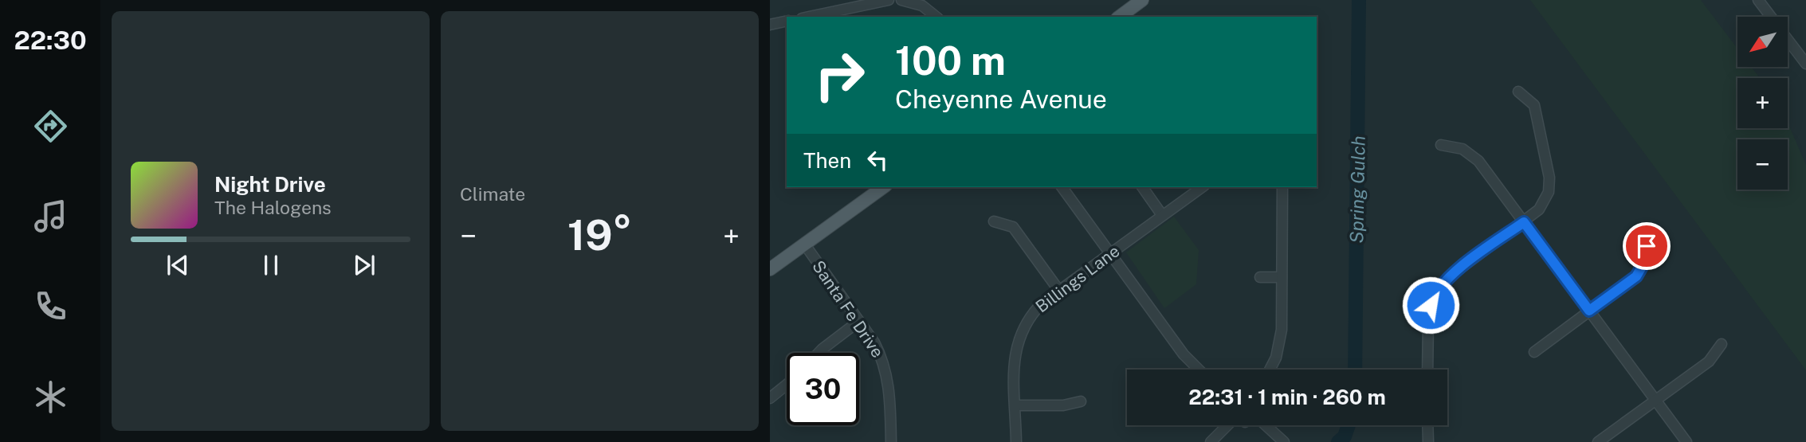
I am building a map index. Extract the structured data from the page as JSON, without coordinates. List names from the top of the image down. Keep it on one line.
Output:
{"streets":{"street":["Billings Lane","Santa Fe Drive"]},"water":["Spring Gulch"],"north":"bottom left","page":{"tabs":"22:30","tile":"Climate","map_buttons":["+","−"],"turn":["100 m","Cheyenne Avenue"],"then":"Then","song":["Night Drive","The Halogens"],"heat":["−","19°","+"],"limit":"30","trip":"22:31 · 1 min · 260 m"}}
